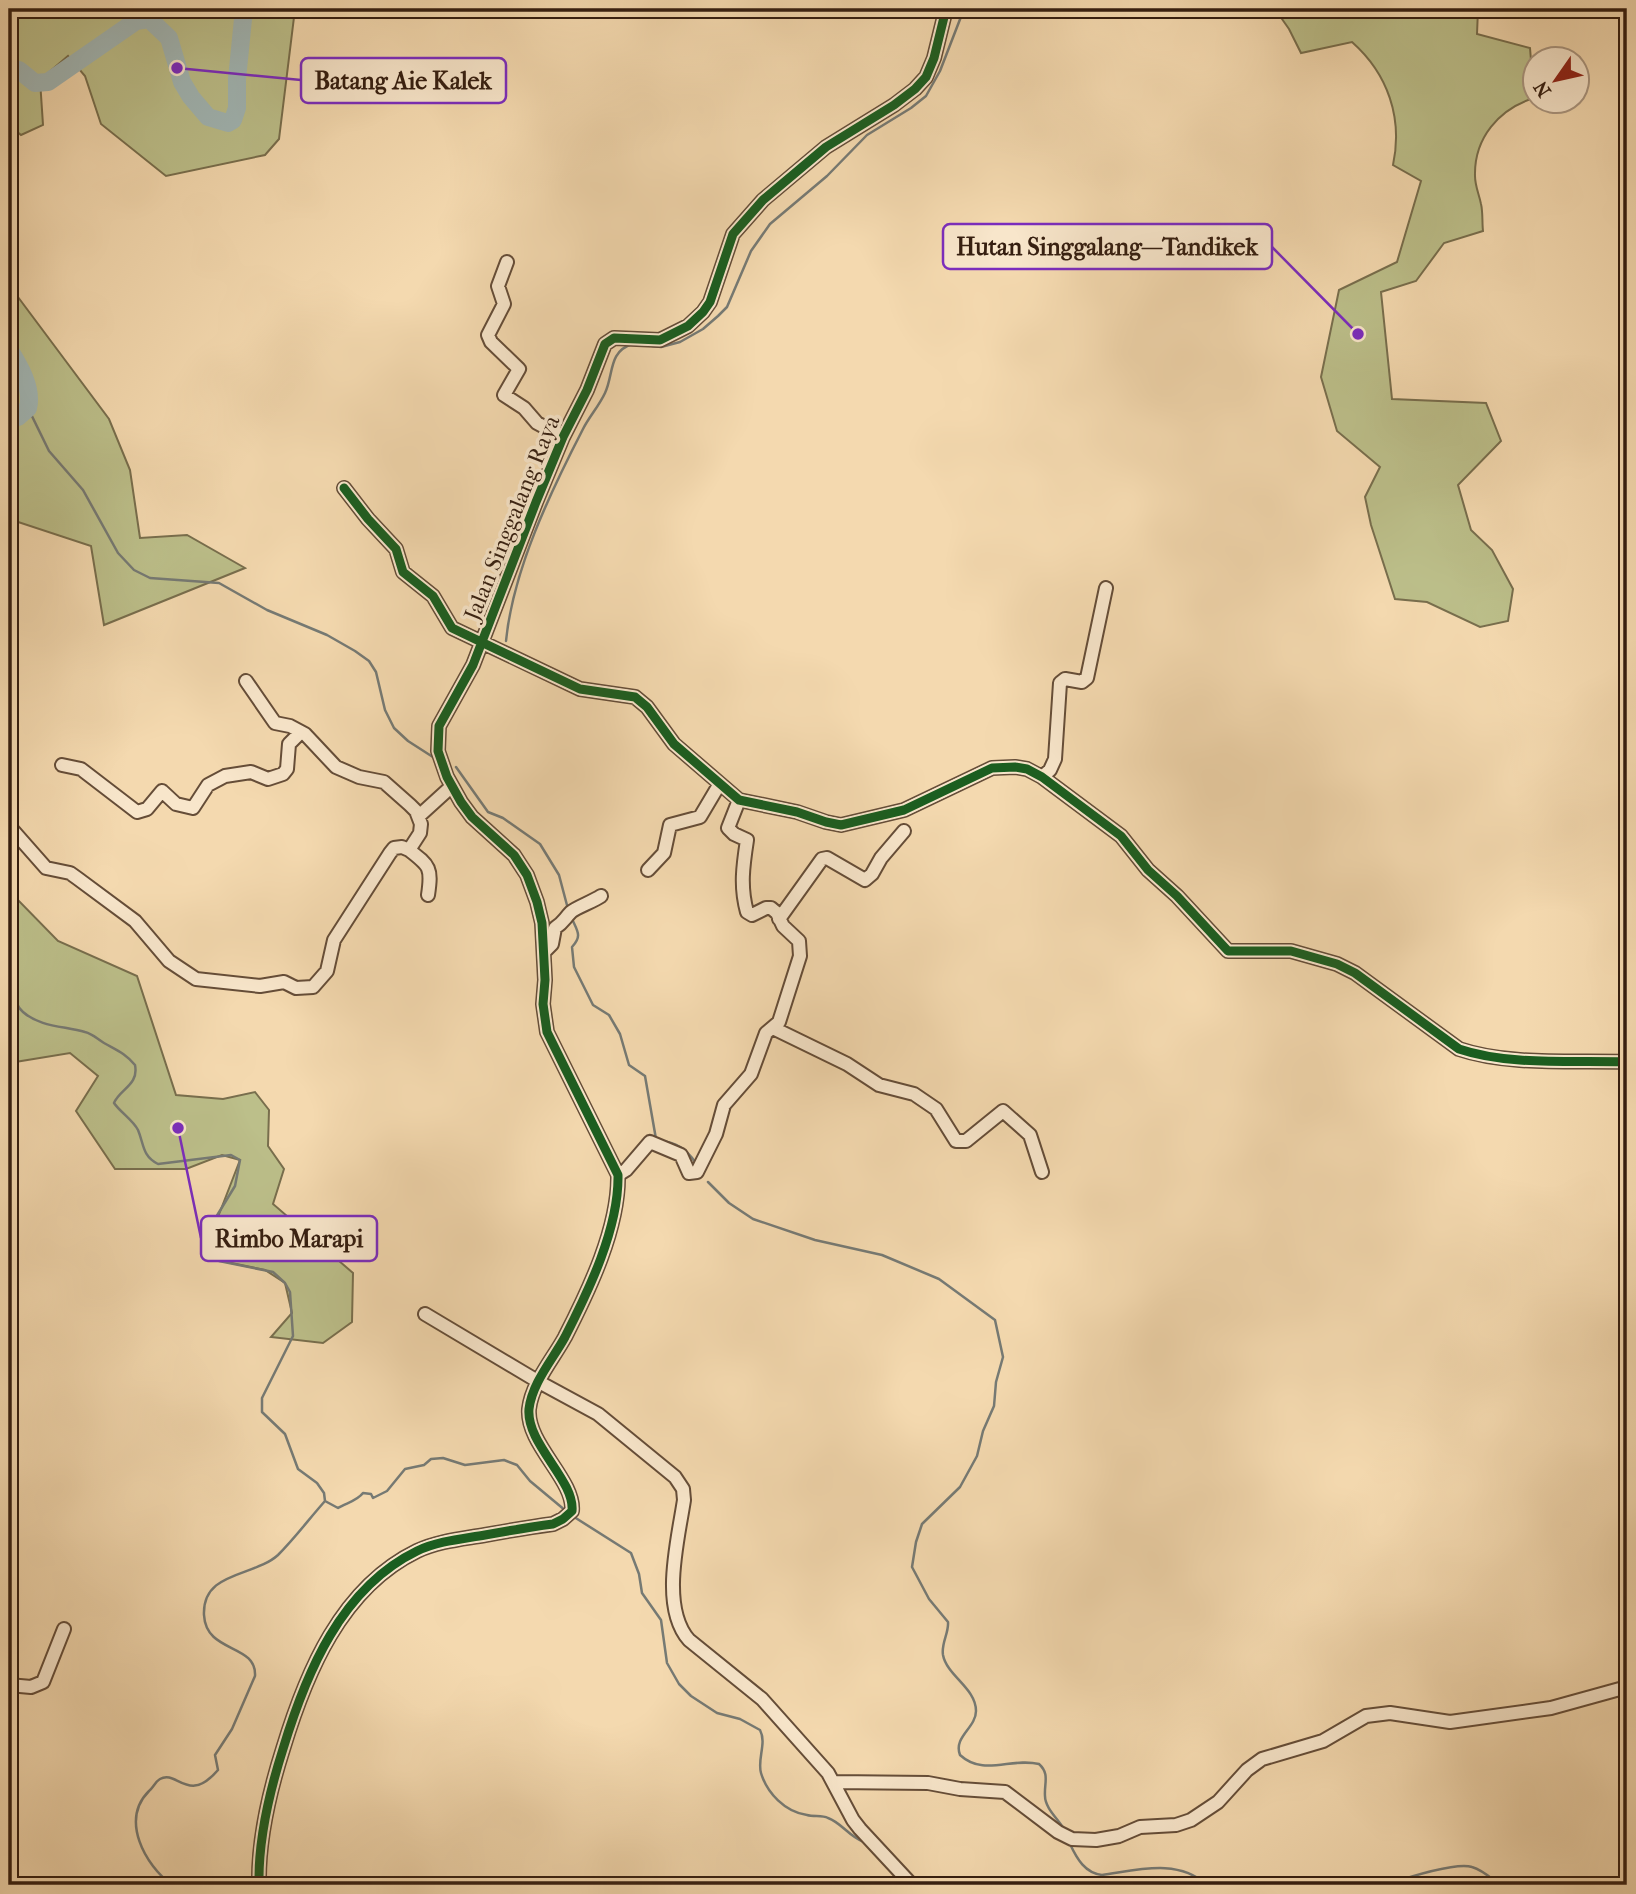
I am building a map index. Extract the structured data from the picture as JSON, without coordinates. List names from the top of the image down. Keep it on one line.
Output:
{"streets":{"street":["Jalan Singgalang Raya"]},"places":["Batang Aie Kalek","Hutan Singgalang—Tandikek","Rimbo Marapi"],"north":"bottom left"}
